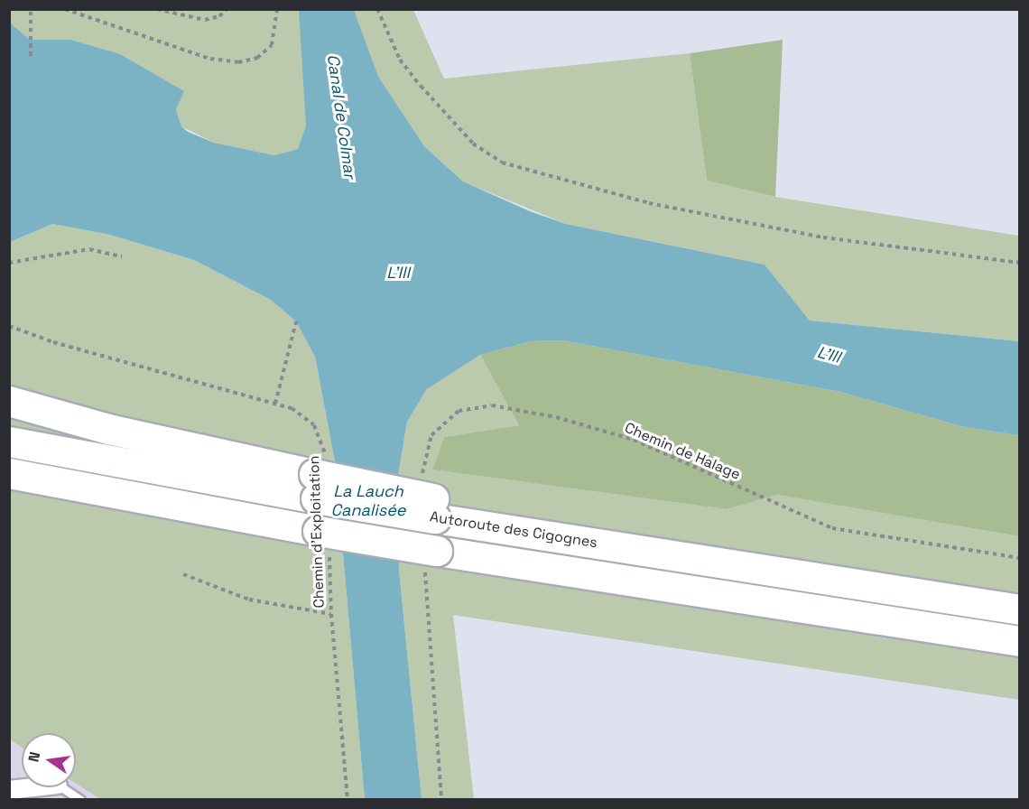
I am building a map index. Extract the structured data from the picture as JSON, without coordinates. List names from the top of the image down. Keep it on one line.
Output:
{"streets":{"highway":["Autoroute des Cigognes"],"path":["Chemin de Halage","Chemin d'Exploitation"]},"crossings":[["Autoroute des Cigognes","Chemin d'Exploitation"]],"water":["Canal de Colmar","L'Ill","La Lauch Canalisée"],"north":"left"}
